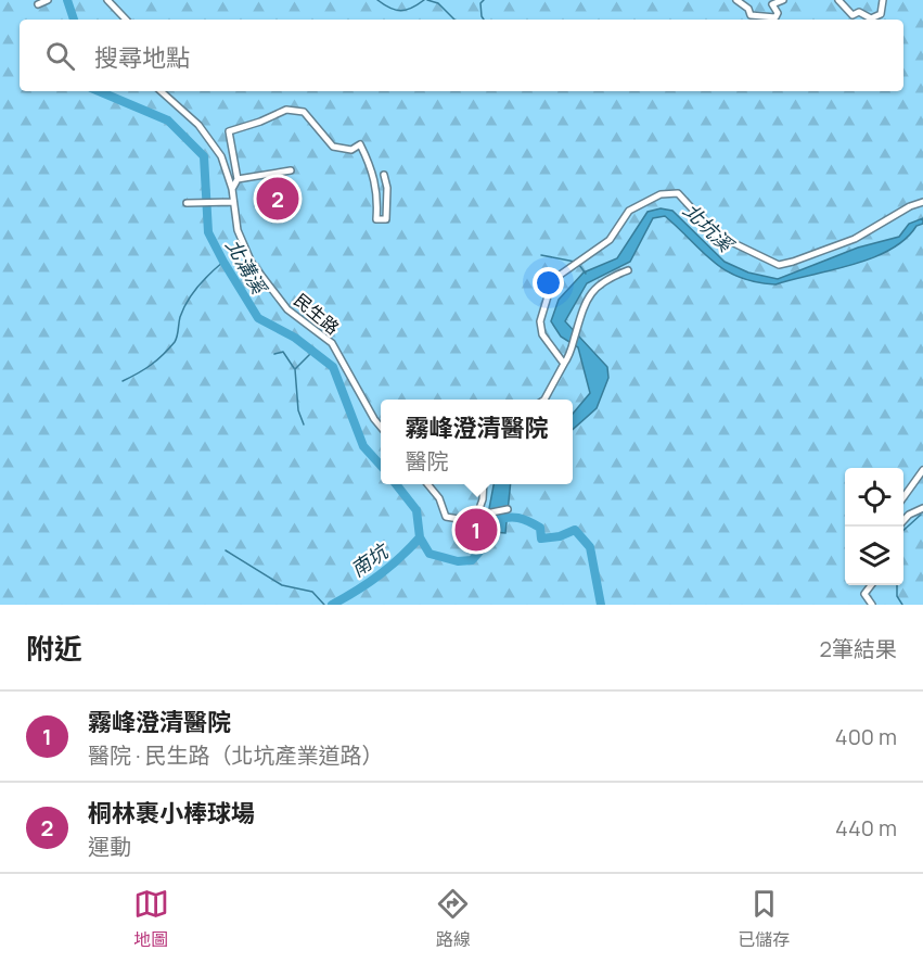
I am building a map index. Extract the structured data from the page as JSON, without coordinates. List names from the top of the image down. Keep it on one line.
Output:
{"streets":{"street":["民生路"]},"water":["北坑溪","北溝溪","南坑"],"page":{"search":"搜尋地點","pins":["2","1"],"popup":["霧峰澄清醫院","醫院"],"heading":["附近","2筆結果"],"list":[{"mark":"1","name":"霧峰澄清醫院","note":"醫院 · 民生路（北坑產業道路）","value":"400 m"},{"mark":"2","name":"桐林裹小棒球場","note":"運動","value":"440 m"}],"nav":["地圖","路線","已儲存"]}}
